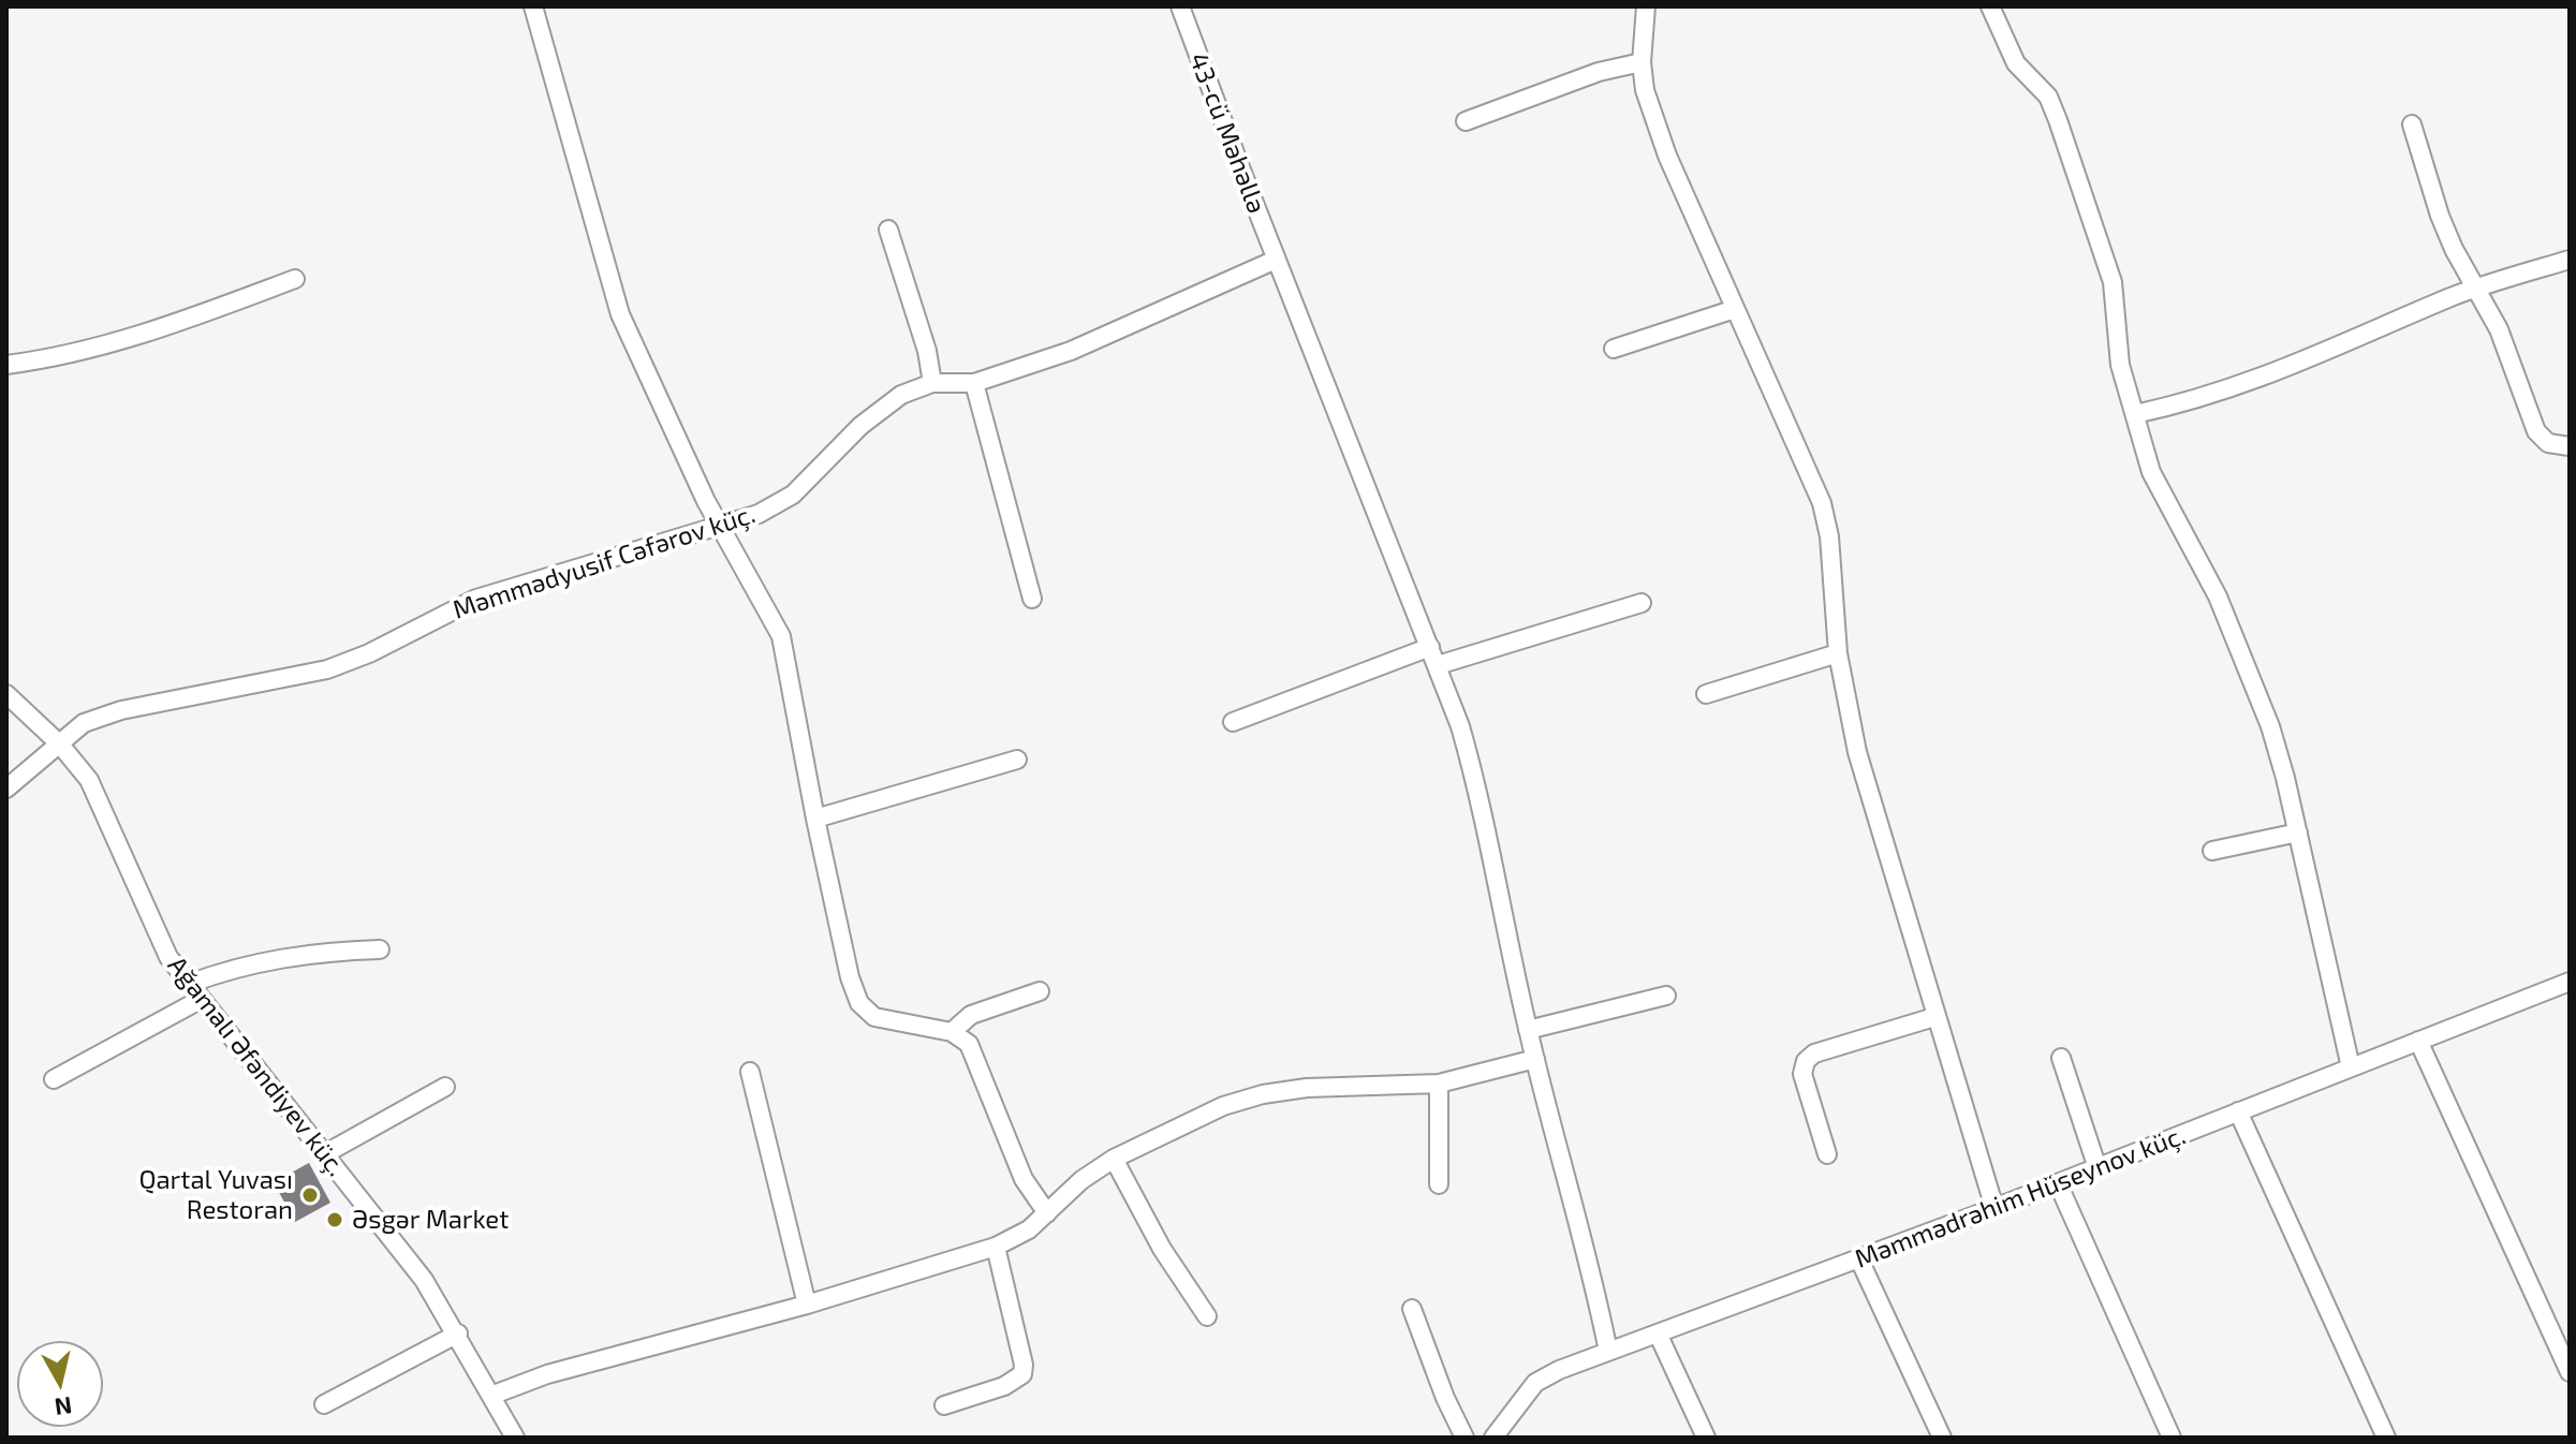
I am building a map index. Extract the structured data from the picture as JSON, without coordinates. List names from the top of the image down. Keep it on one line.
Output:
{"streets":{"street":["43-cü Məhəllə","Məmmədyusif Cəfərov küç.","Ağamalı Əfəndiyev küç.","Məmmədrəhim Hüseynov küç."]},"crossings":[["43-cü Məhəllə","Məmmədyusif Cəfərov küç."],["43-cü Məhəllə","Məmmədrəhim Hüseynov küç."],["Məmmədyusif Cəfərov küç.","Ağamalı Əfəndiyev küç."]],"places":["Qartal Yuvası Restoran","Əsgər Market"],"north":"bottom"}
